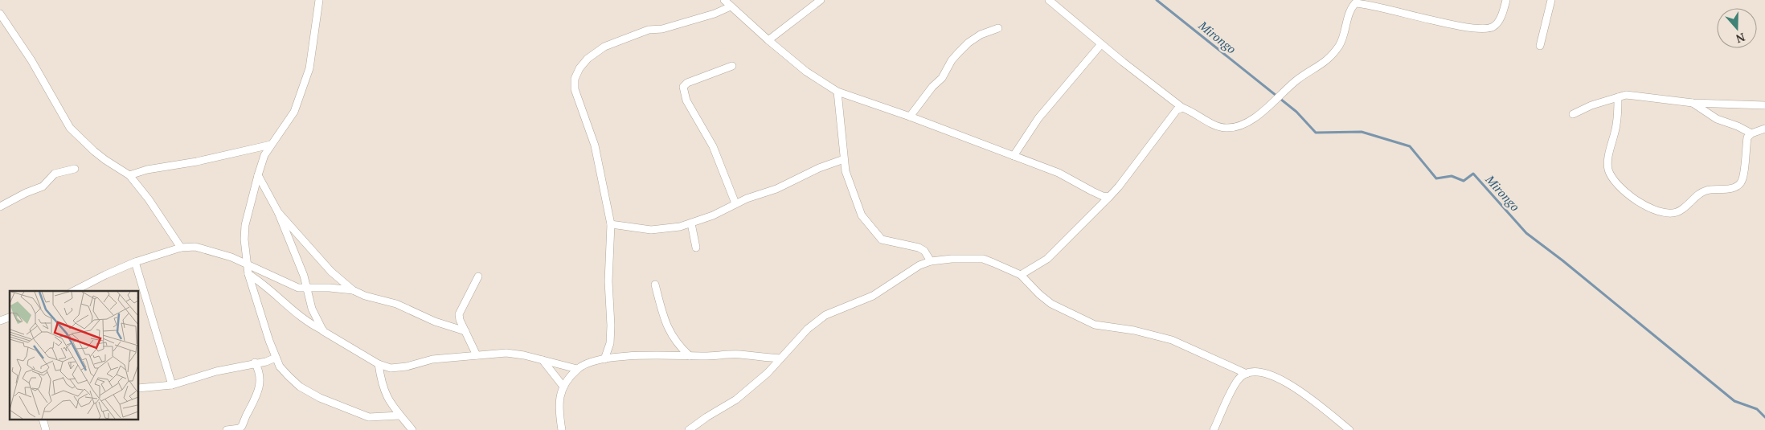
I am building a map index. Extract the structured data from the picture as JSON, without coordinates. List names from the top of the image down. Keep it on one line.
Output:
{"water":["Mirongo"],"north":"bottom"}
